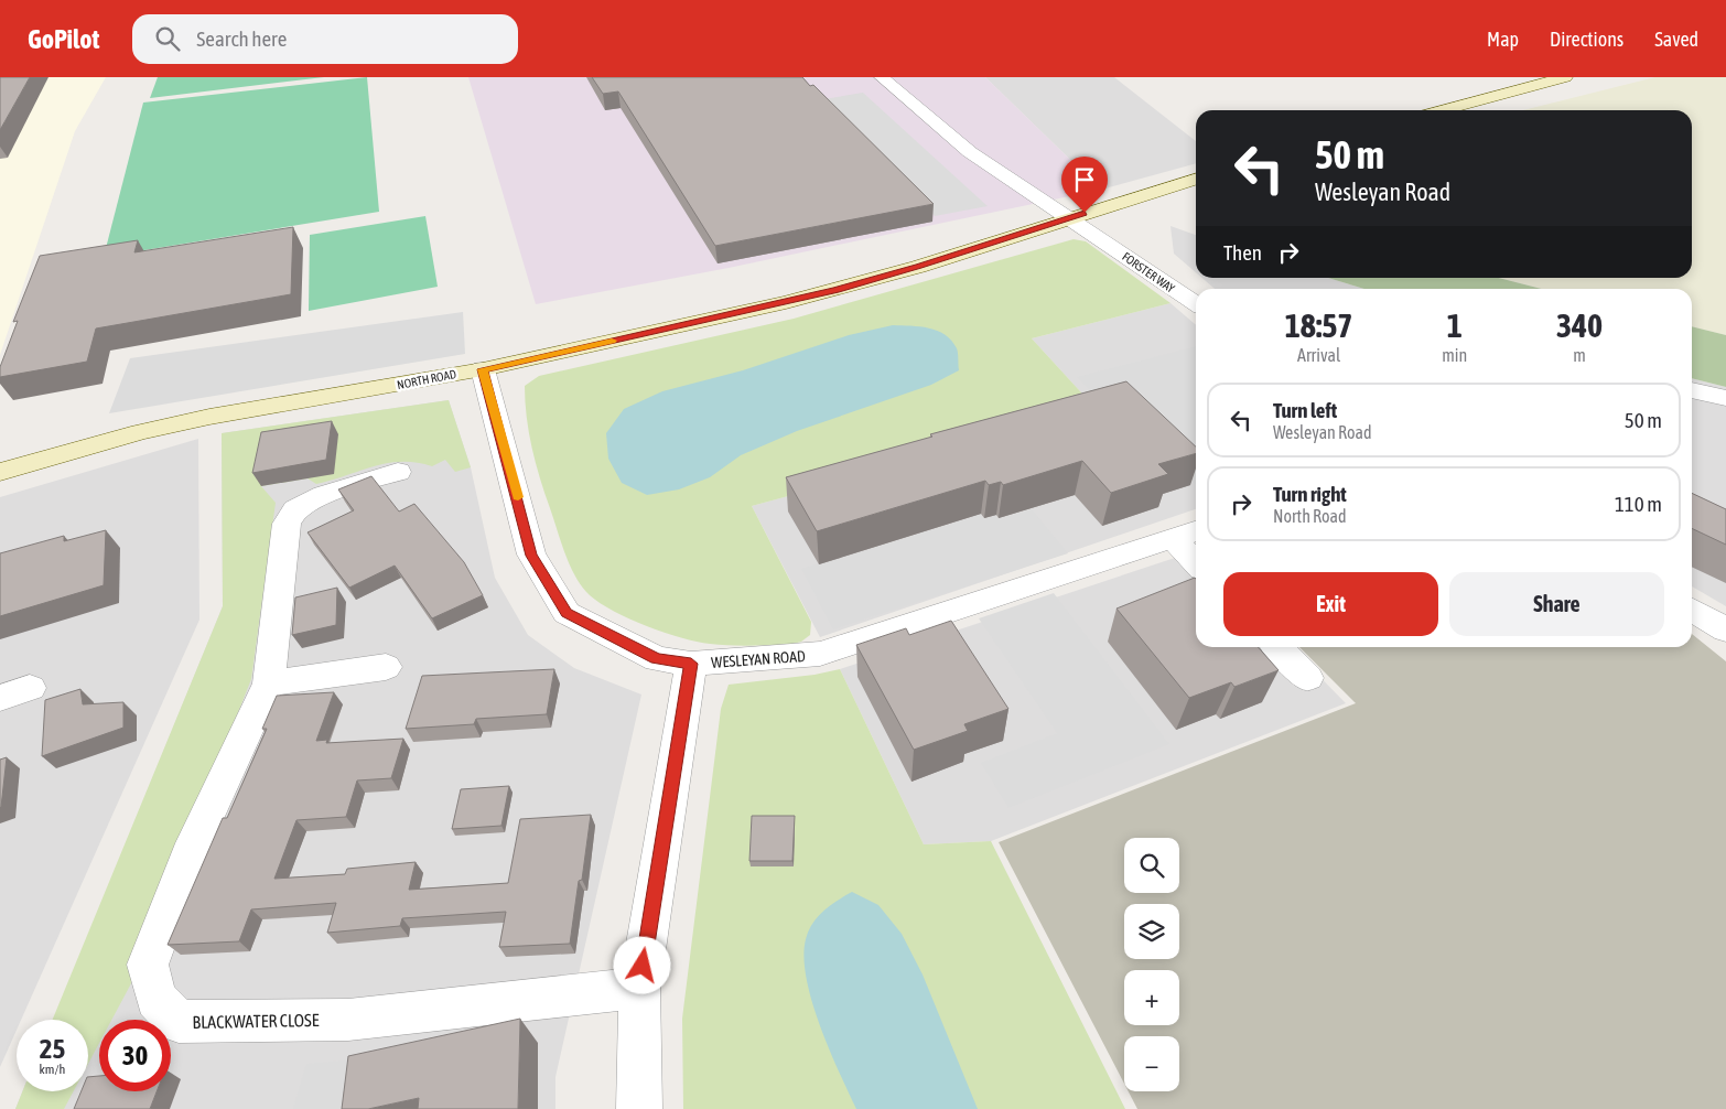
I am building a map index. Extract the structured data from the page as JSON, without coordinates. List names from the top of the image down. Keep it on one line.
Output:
{"streets":{"main road":["NORTH ROAD"],"street":["FORSTER WAY","WESLEYAN ROAD","BLACKWATER CLOSE"]},"crossings":[["FORSTER WAY","NORTH ROAD"],["NORTH ROAD","WESLEYAN ROAD"]],"page":{"header":"GoPilot","search":"Search here","nav":["Map","Directions","Saved"],"turn":["50 m","Wesleyan Road"],"then":"Then","eta":["18:57","Arrival","1","min","340","m"],"list":[{"name":"Turn left","note":"Wesleyan Road","value":"50 m"},{"name":"Turn right","note":"North Road","value":"110 m"}],"buttons":["Exit","Share"],"map_buttons":["+","−"],"speed":"25 km/h","limit":"30"}}
